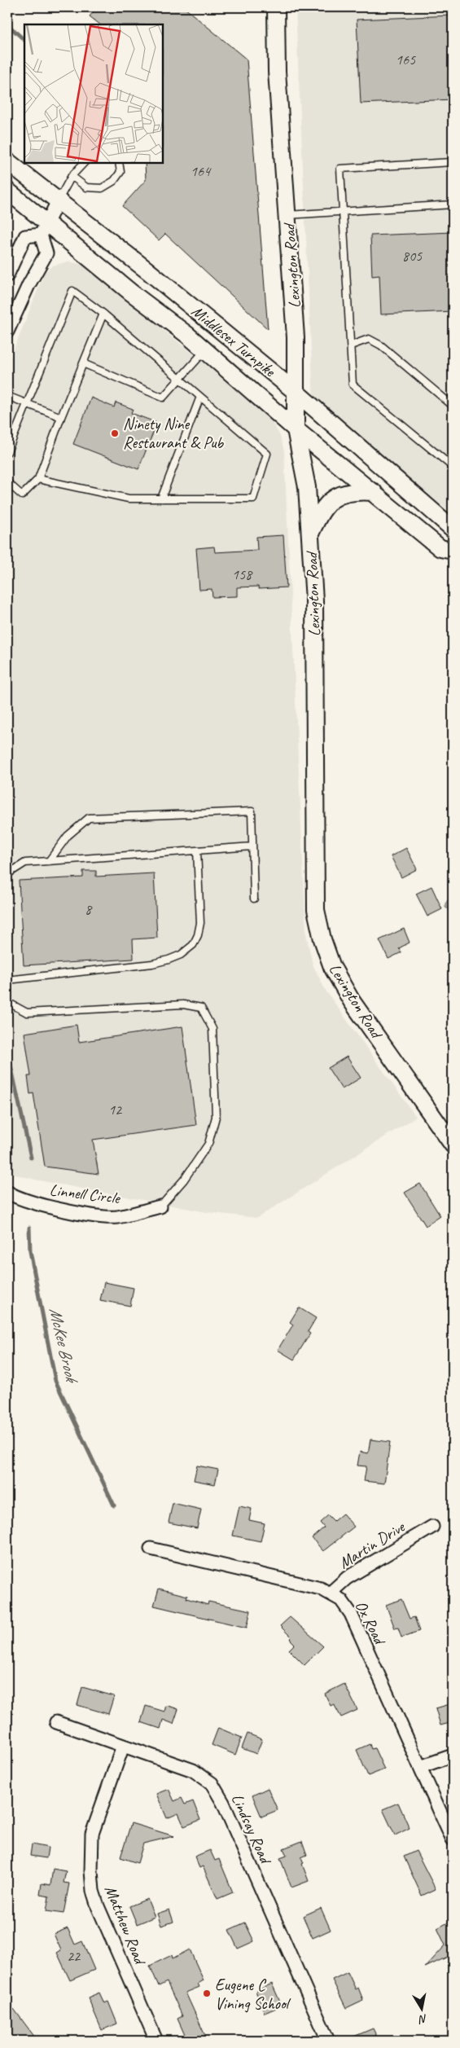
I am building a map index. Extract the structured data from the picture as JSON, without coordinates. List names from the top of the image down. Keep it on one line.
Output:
{"streets":{"street":["Lexington Road","Middlesex Turnpike","Linnell Circle","Martin Drive","Ox Road","Lindsay Road","Matthew Road"]},"crossings":[["Lexington Road","Middlesex Turnpike"],["Martin Drive","Ox Road"],["Lindsay Road","Matthew Road"]],"water":["McKee Brook"],"places":["Ninety Nine Restaurant & Pub","Eugene C Vining School"],"house_numbers":["165","164","805","158","8","12","22"],"north":"bottom"}
